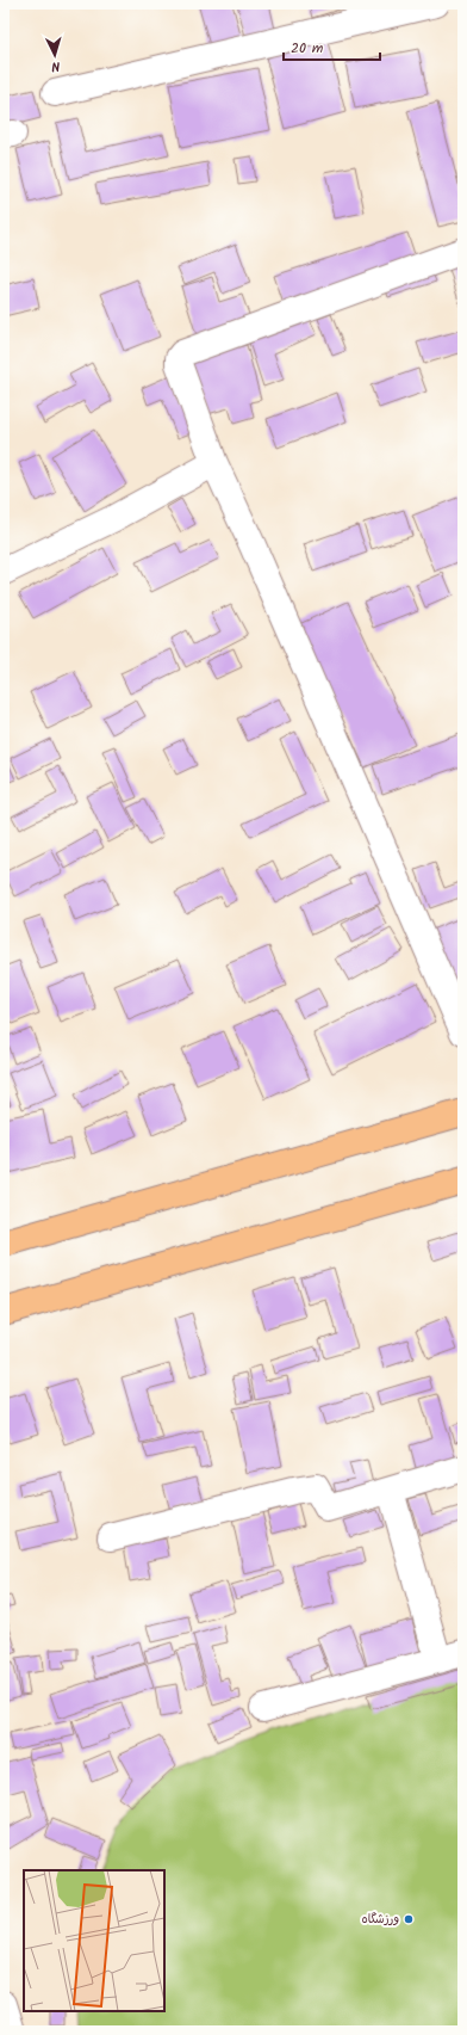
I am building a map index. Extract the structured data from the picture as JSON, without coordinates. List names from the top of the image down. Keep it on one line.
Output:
{"places":["ورزشگاه"],"scale_bar":"20 m","north":"bottom"}
